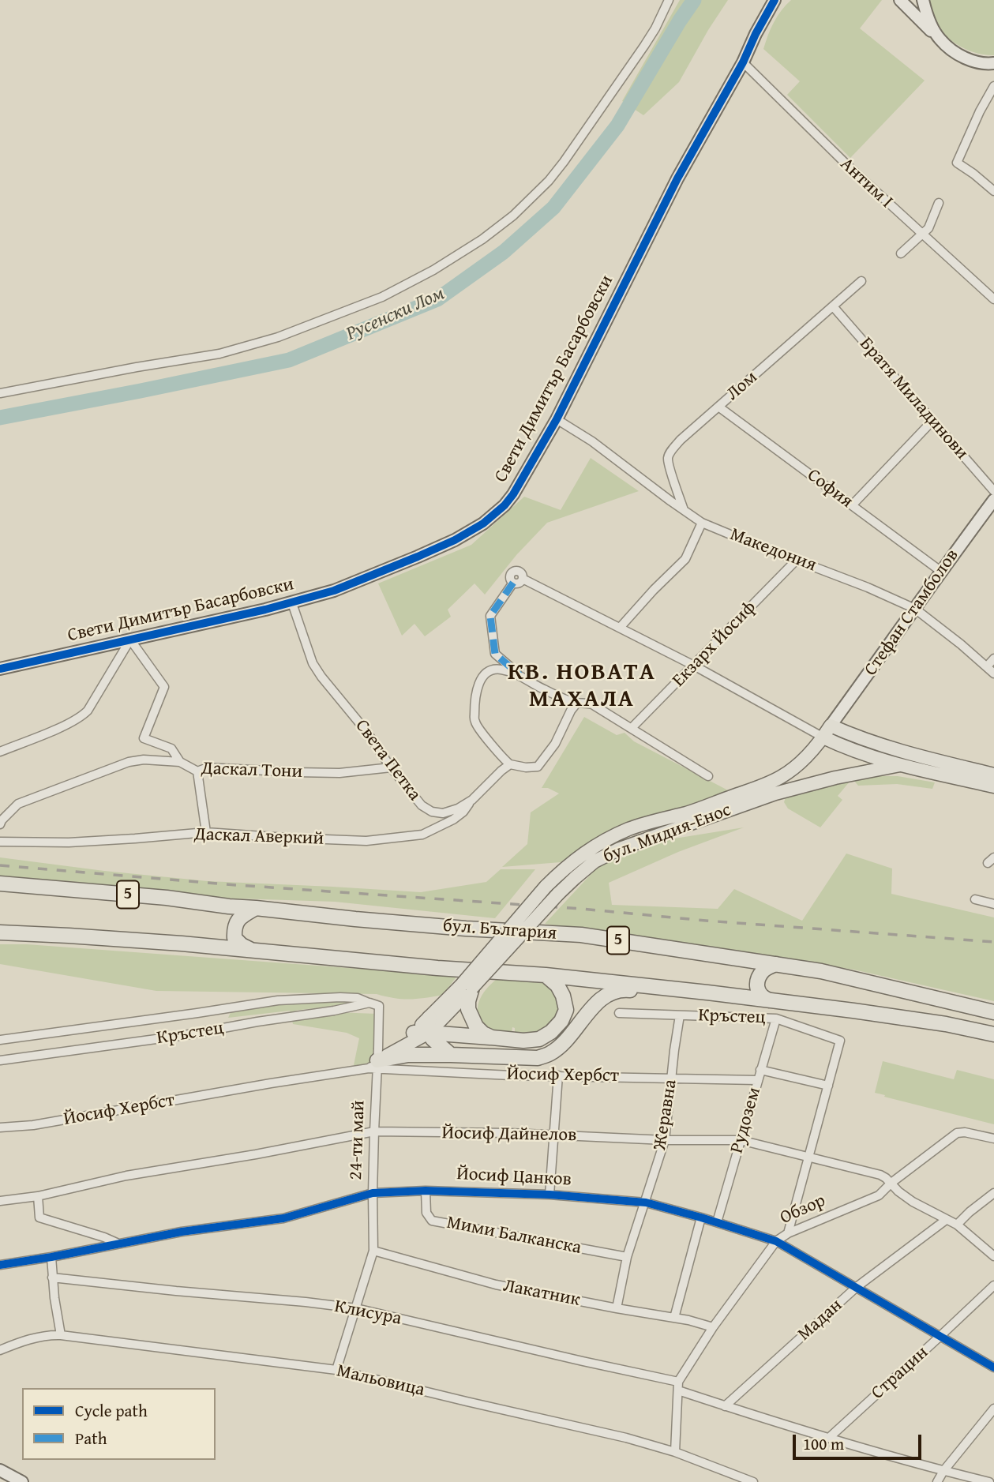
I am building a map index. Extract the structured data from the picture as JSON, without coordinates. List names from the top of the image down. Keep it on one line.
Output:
{"streets":{"highway":["5","бул. България"],"main road":["бул. Мидия-Енос"],"street":["Антим I","Свети Димитър Басарбовски","Лом","Братя Миладинови","София","Македония","Стефан Стамболов","Екзарх Йосиф","Света Петка","Даскал Тони","Даскал Аверкий","Кръстец","Йосиф Хербст","Жеравна","Рудозем","Йосиф Дайнелов","24-ти май","Йосиф Цанков","Обзор","Мими Балканска","Лакатник","Клисура","Мадан","Страцин","Мальовица"]},"crossings":[["Антим I","Свети Димитър Басарбовски"],["Свети Димитър Басарбовски","Македония"],["Свети Димитър Басарбовски","Света Петка"],["Лом","Братя Миладинови"],["Лом","София"],["Лом","Македония"],["София","Стефан Стамболов"],["Македония","Стефан Стамболов"],["Македония","Екзарх Йосиф"],["Стефан Стамболов","бул. Мидия-Енос"],["Екзарх Йосиф","бул. Мидия-Енос"],["Света Петка","Даскал Тони"],["Света Петка","Даскал Аверкий"],["бул. Мидия-Енос","Йосиф Хербст"],["бул. Мидия-Енос","24-ти май"],["Кръстец","Жеравна"],["Кръстец","Рудозем"],["Кръстец","24-ти май"],["Йосиф Хербст","Жеравна"],["Йосиф Хербст","Рудозем"],["Йосиф Хербст","24-ти май"],["Жеравна","Йосиф Дайнелов"],["Жеравна","Йосиф Цанков"],["Жеравна","Мими Балканска"],["Жеравна","Лакатник"],["Рудозем","Йосиф Дайнелов"],["Рудозем","Йосиф Цанков"],["Йосиф Дайнелов","24-ти май"],["Йосиф Дайнелов","Обзор"],["Йосиф Дайнелов","Мадан"],["24-ти май","Йосиф Цанков"],["24-ти май","Лакатник"],["24-ти май","Клисура"],["24-ти май","Мальовица"],["Йосиф Цанков","Обзор"],["Йосиф Цанков","Мими Балканска"],["Йосиф Цанков","Мадан"],["Йосиф Цанков","Страцин"],["Обзор","Лакатник"],["Обзор","Клисура"]],"districts":["КВ. НОВАТА МАХАЛА"],"water":["Русенски Лом"],"legend":["Cycle path","Path"],"scale_bar":"100 m"}
